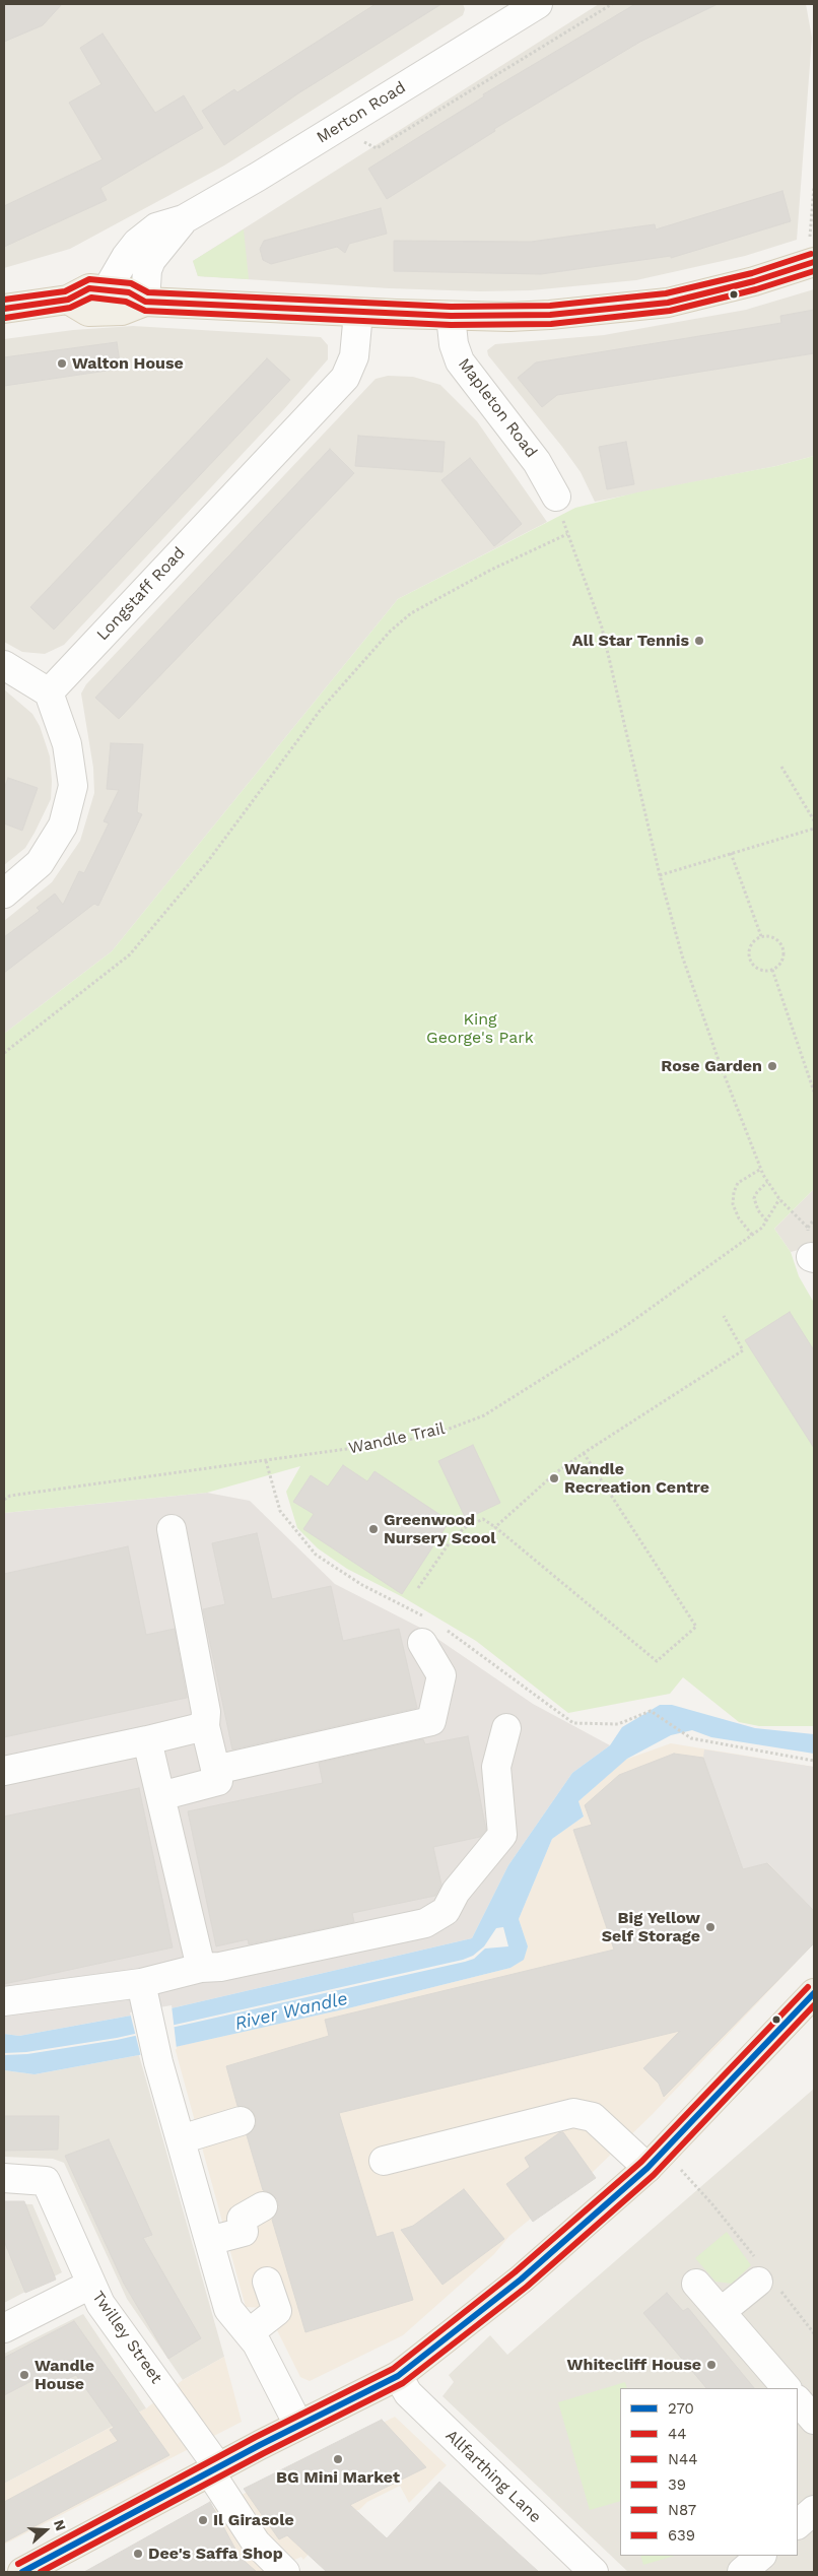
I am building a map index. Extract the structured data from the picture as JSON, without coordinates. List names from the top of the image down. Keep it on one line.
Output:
{"streets":{"street":["Merton Road","Mapleton Road","Longstaff Road","Twilley Street","Allfarthing Lane"],"path":["Wandle Trail"]},"water":["River Wandle"],"parks":["King George's Park"],"places":["Walton House","All Star Tennis","Rose Garden","Wandle Recreation Centre","Greenwood Nursery Scool","Big Yellow Self Storage","Whitecliff House","Wandle House","BG Mini Market","Il Girasole","Dee's Saffa Shop"],"lines":["transit line 639","transit line 39","transit line N87","transit line N44","transit line 270","transit line 44"],"legend":["270","44","N44","39","N87","639"],"north":"right"}
